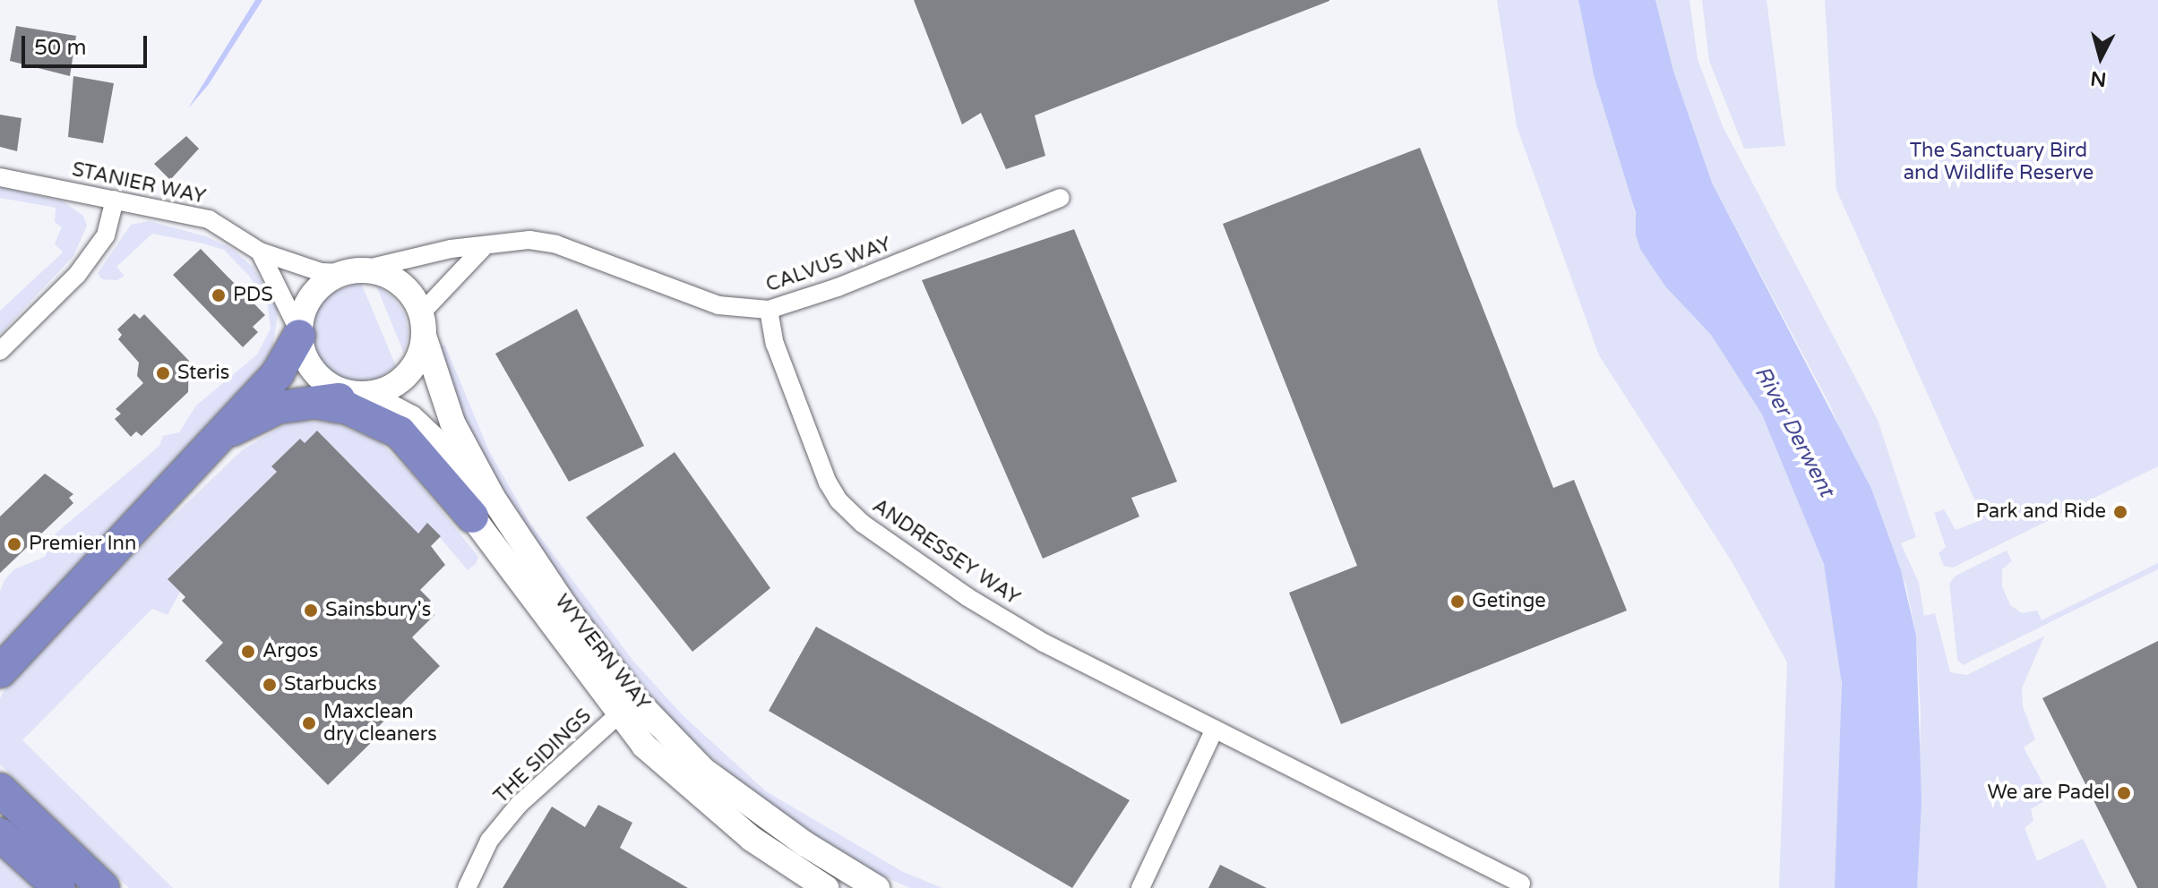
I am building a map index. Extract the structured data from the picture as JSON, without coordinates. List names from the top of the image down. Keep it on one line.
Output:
{"streets":{"street":["STANIER WAY","CALVUS WAY","ANDRESSEY WAY","WYVERN WAY","THE SIDINGS"]},"crossings":[["STANIER WAY","CALVUS WAY"],["STANIER WAY","WYVERN WAY"],["CALVUS WAY","ANDRESSEY WAY"],["CALVUS WAY","WYVERN WAY"],["WYVERN WAY","THE SIDINGS"]],"water":["River Derwent"],"parks":["The Sanctuary Bird and Wildlife Reserve"],"places":["PDS","Steris","Park and Ride","Premier Inn","Getinge","Sainsbury's","Argos","Starbucks","Maxclean dry cleaners","We are Padel"],"scale_bar":"50 m","north":"bottom"}
